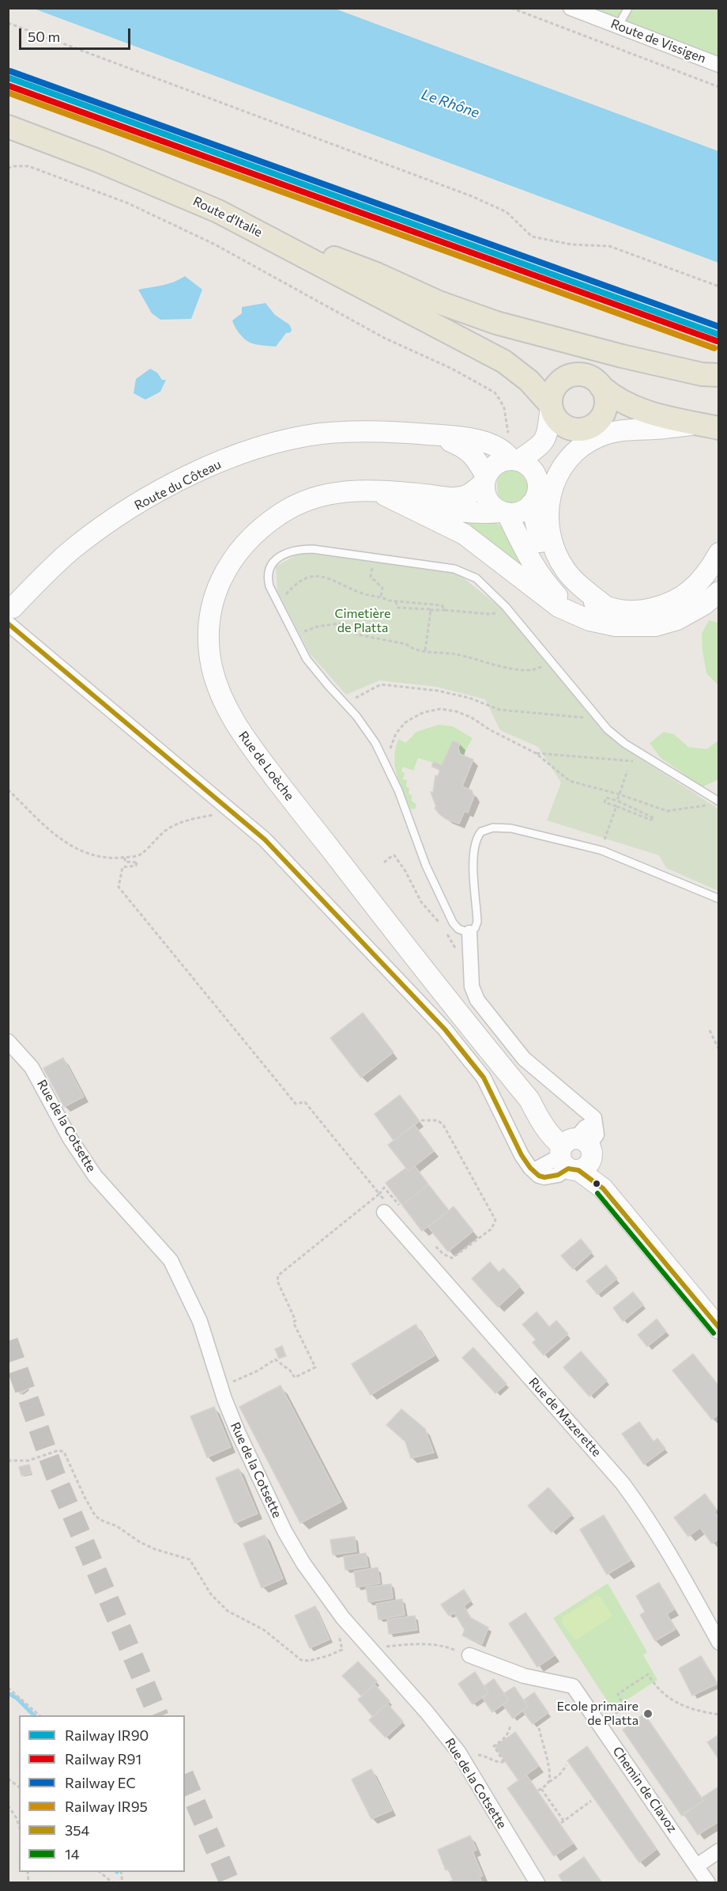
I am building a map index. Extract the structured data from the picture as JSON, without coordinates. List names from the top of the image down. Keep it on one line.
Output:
{"streets":{"main road":["Route d'Italie"],"street":["Route de Vissigen","Route du Côteau","Rue de Loèche","Rue de la Cotsette","Rue de Mazerette","Chemin de Clavoz"]},"crossings":[["Route du Côteau","Rue de Loèche"]],"water":["Le Rhône"],"parks":["Cimetière de Platta"],"places":["Ecole primaire de Platta"],"lines":["rail line EC","rail line IR90","rail line R91","rail line IR95","transit line 354","transit line 14"],"legend":["Railway IR90","Railway R91","Railway EC","Railway IR95","354","14"],"scale_bar":"50 m"}
